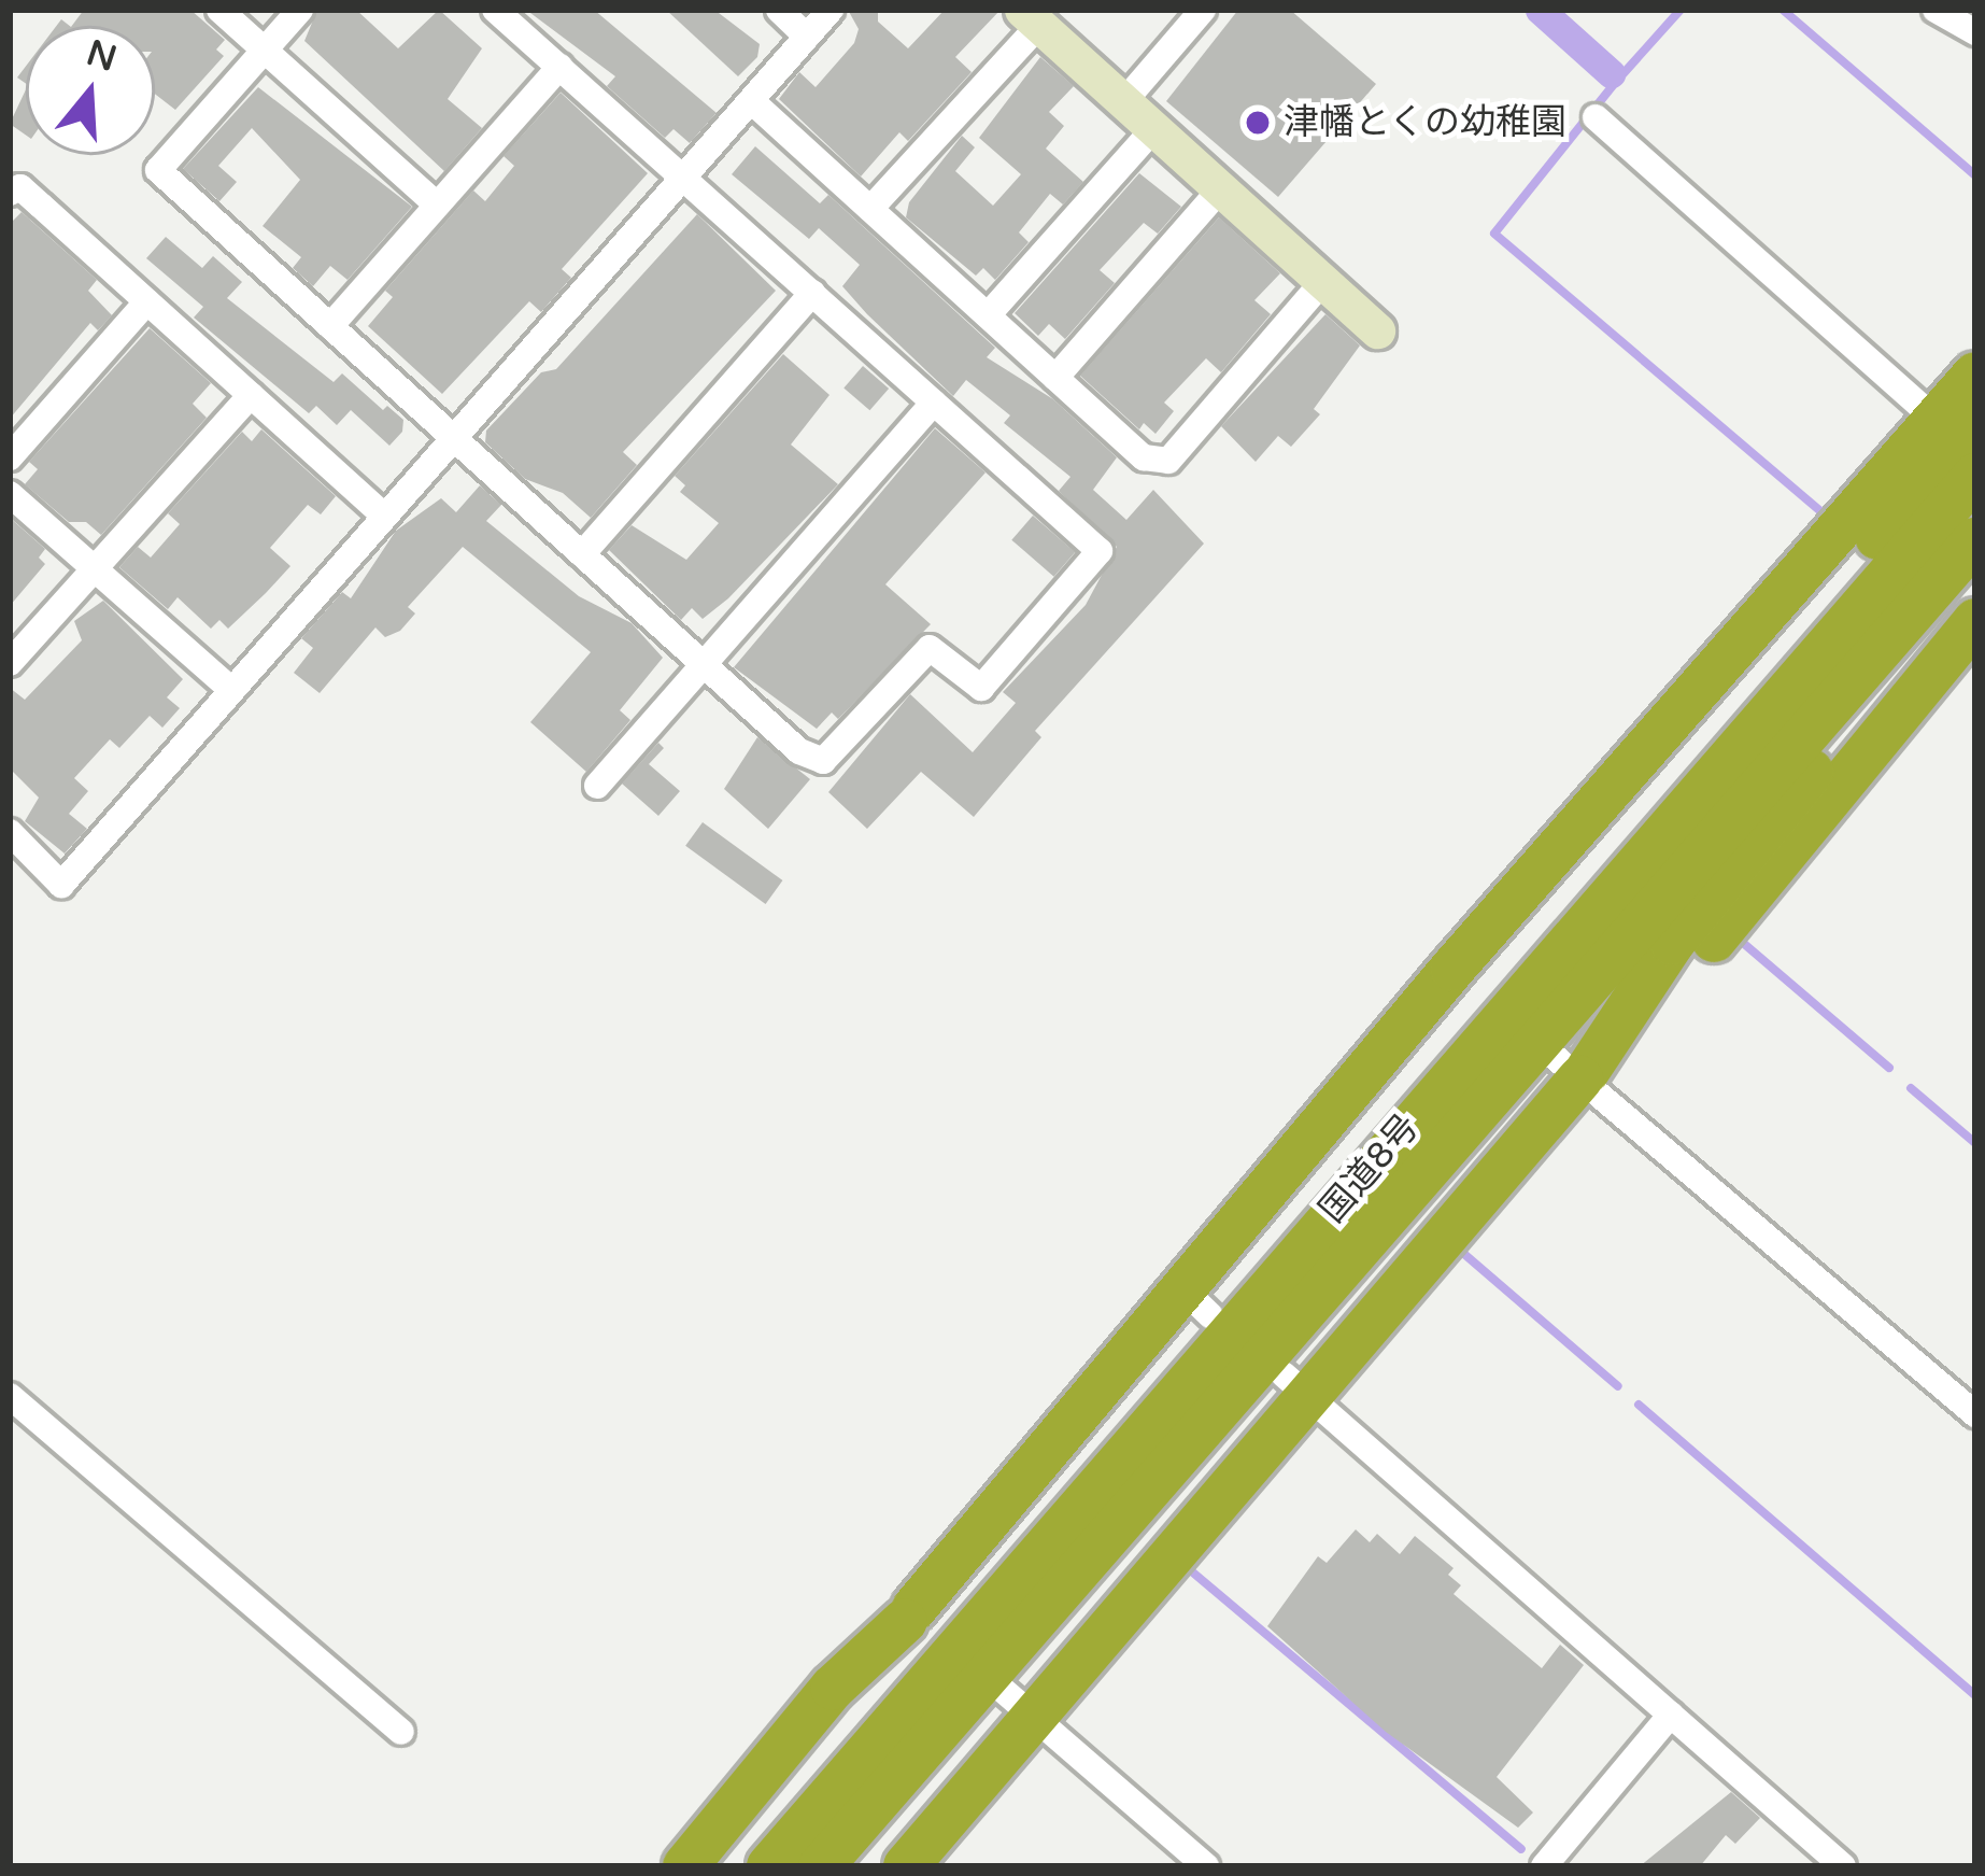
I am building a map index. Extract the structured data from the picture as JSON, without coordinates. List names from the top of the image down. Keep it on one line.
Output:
{"streets":{"highway":["国道8号"]},"places":["津幡とくの幼稚園"],"north":"top"}
